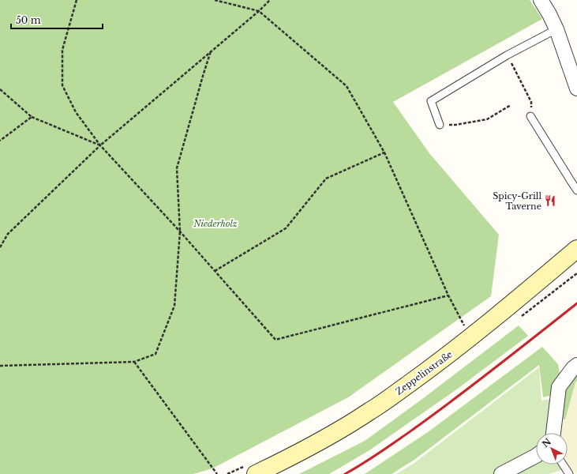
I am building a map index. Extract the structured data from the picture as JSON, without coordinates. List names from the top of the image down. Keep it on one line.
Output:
{"streets":{"main road":["Zeppelinstraße"]},"parks":["Niederholz"],"places":{"restaurant":["Spicy-Grill Taverne"]},"scale_bar":"50 m","north":"top left"}
